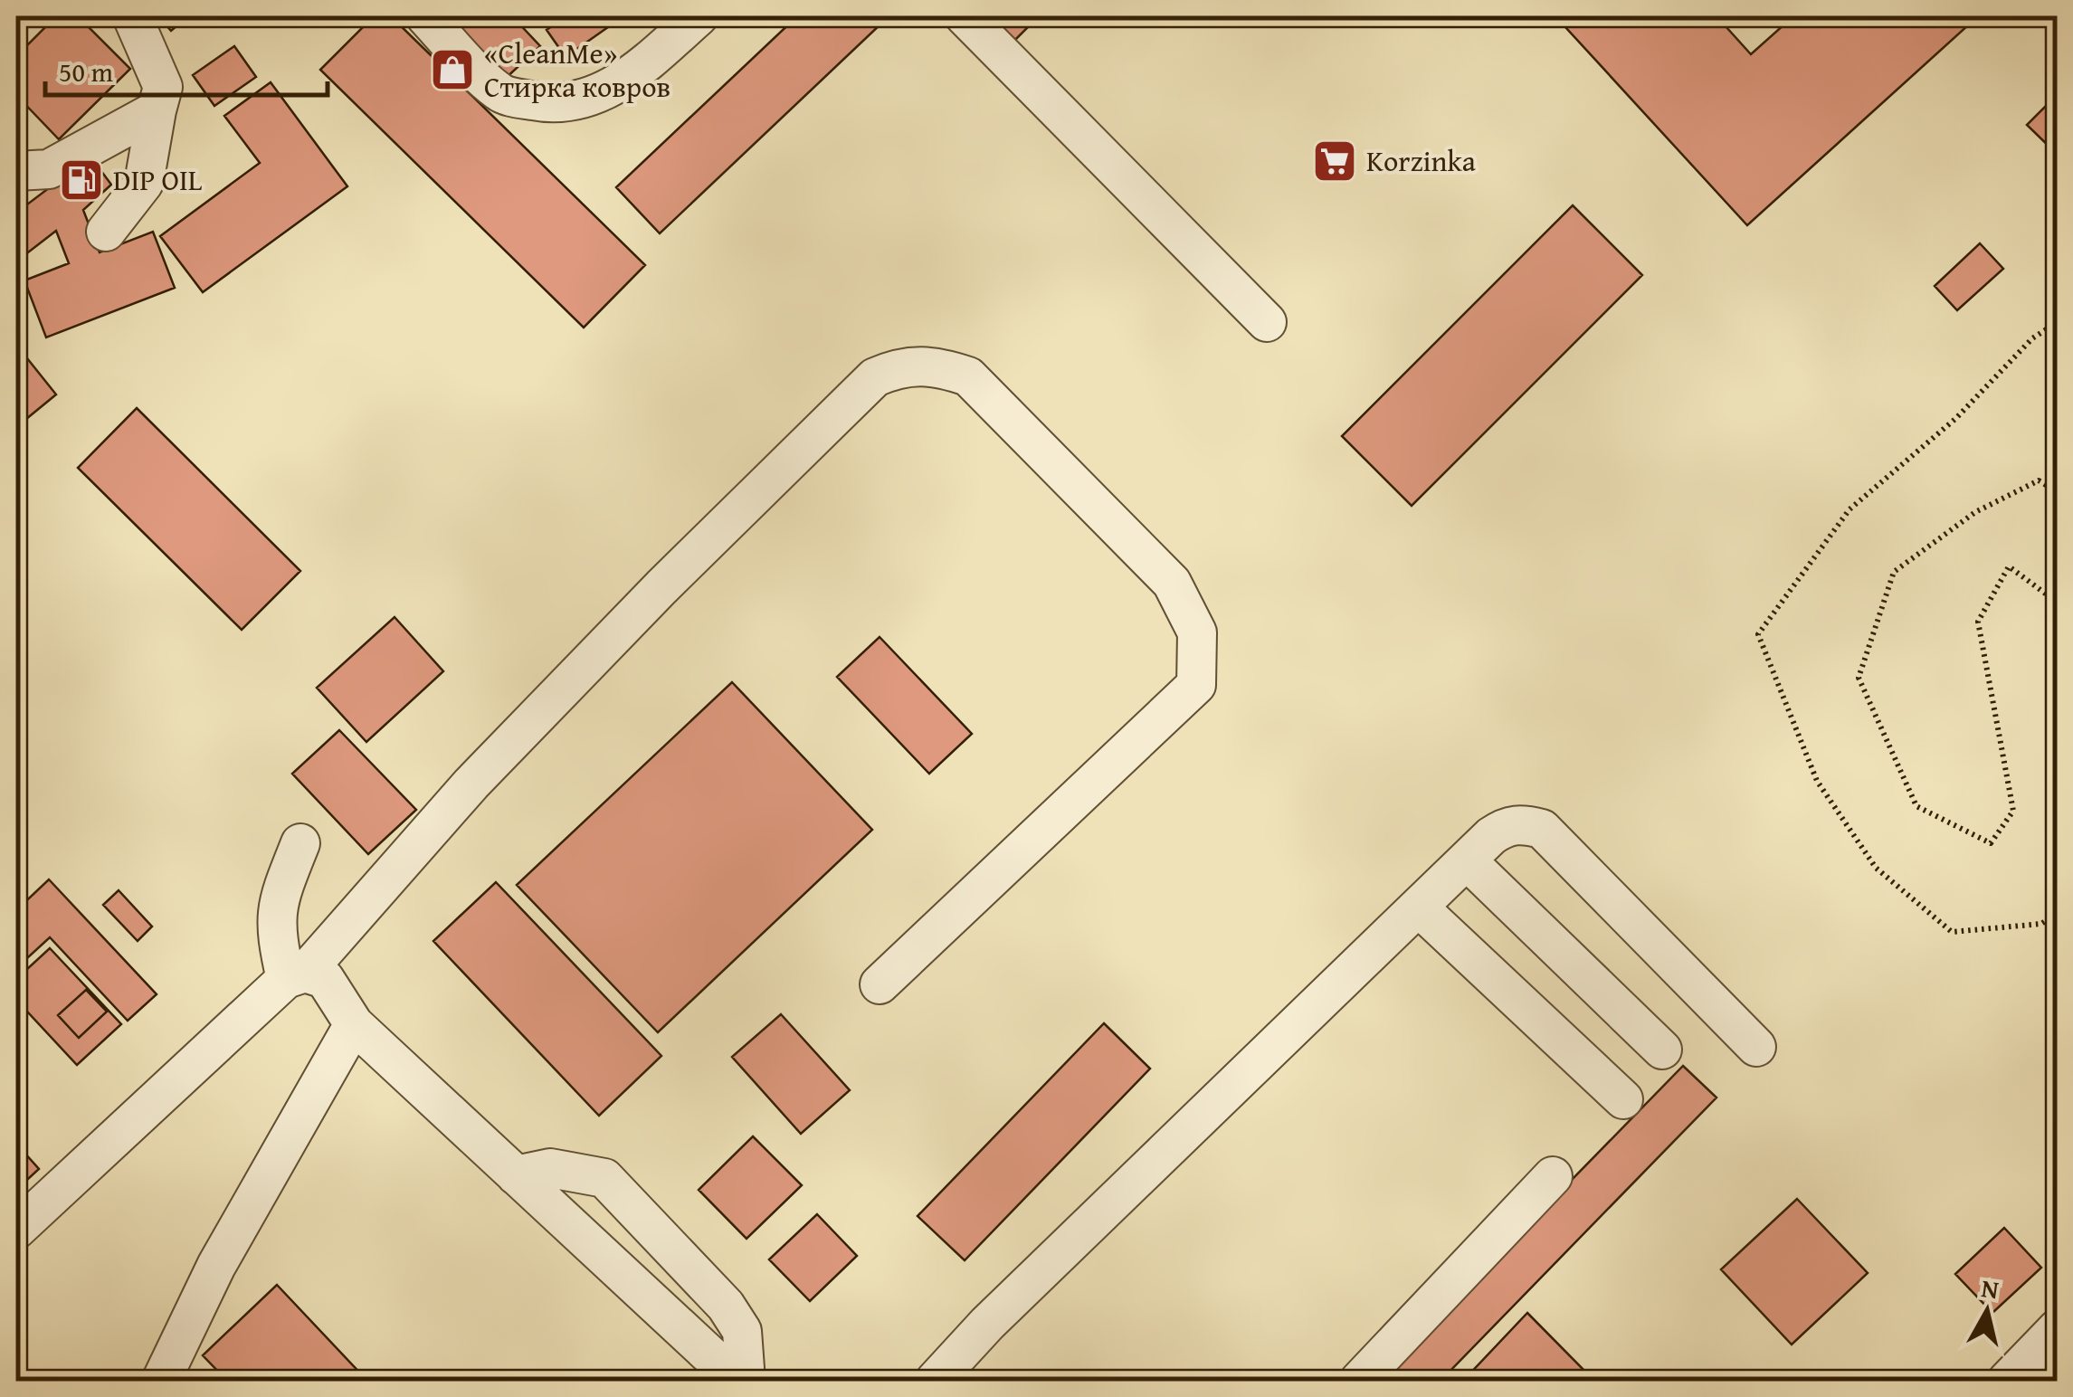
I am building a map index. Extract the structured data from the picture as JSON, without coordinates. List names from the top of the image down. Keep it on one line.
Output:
{"places":{"shop":["«CleanMe» Стирка ковров"],"supermarket":["Korzinka"],"fuel station":["DIP OIL"]},"scale_bar":"50 m","north":"top"}
